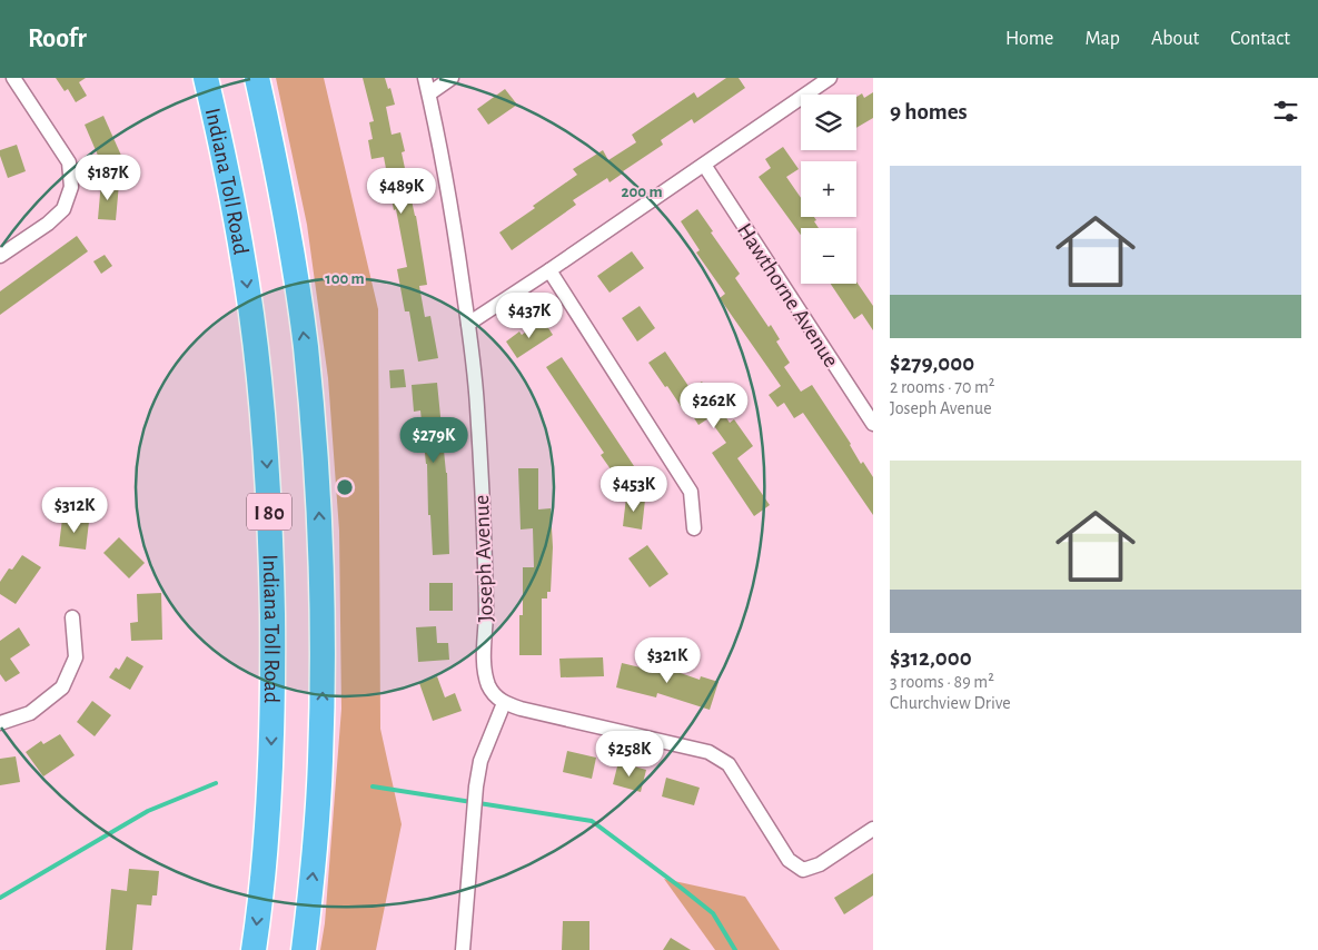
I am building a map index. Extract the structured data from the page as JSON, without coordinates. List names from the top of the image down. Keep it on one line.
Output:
{"streets":{"highway":["Indiana Toll Road","I 80"],"street":["Hawthorne Avenue","Joseph Avenue"]},"page":{"header":"Roofr","nav":["Home","Map","About","Contact"],"heading":"9 homes","map_buttons":["+","−"],"list":[{"name":"$279,000","note":"2 rooms · 70 m² · Joseph Avenue"},{"name":"$312,000","note":"3 rooms · 89 m² · Churchview Drive"}],"price":["$187K","$489K","$437K","$262K","$279K","$453K","$312K","$321K","$258K"]},"rings":["200 m","100 m"]}
